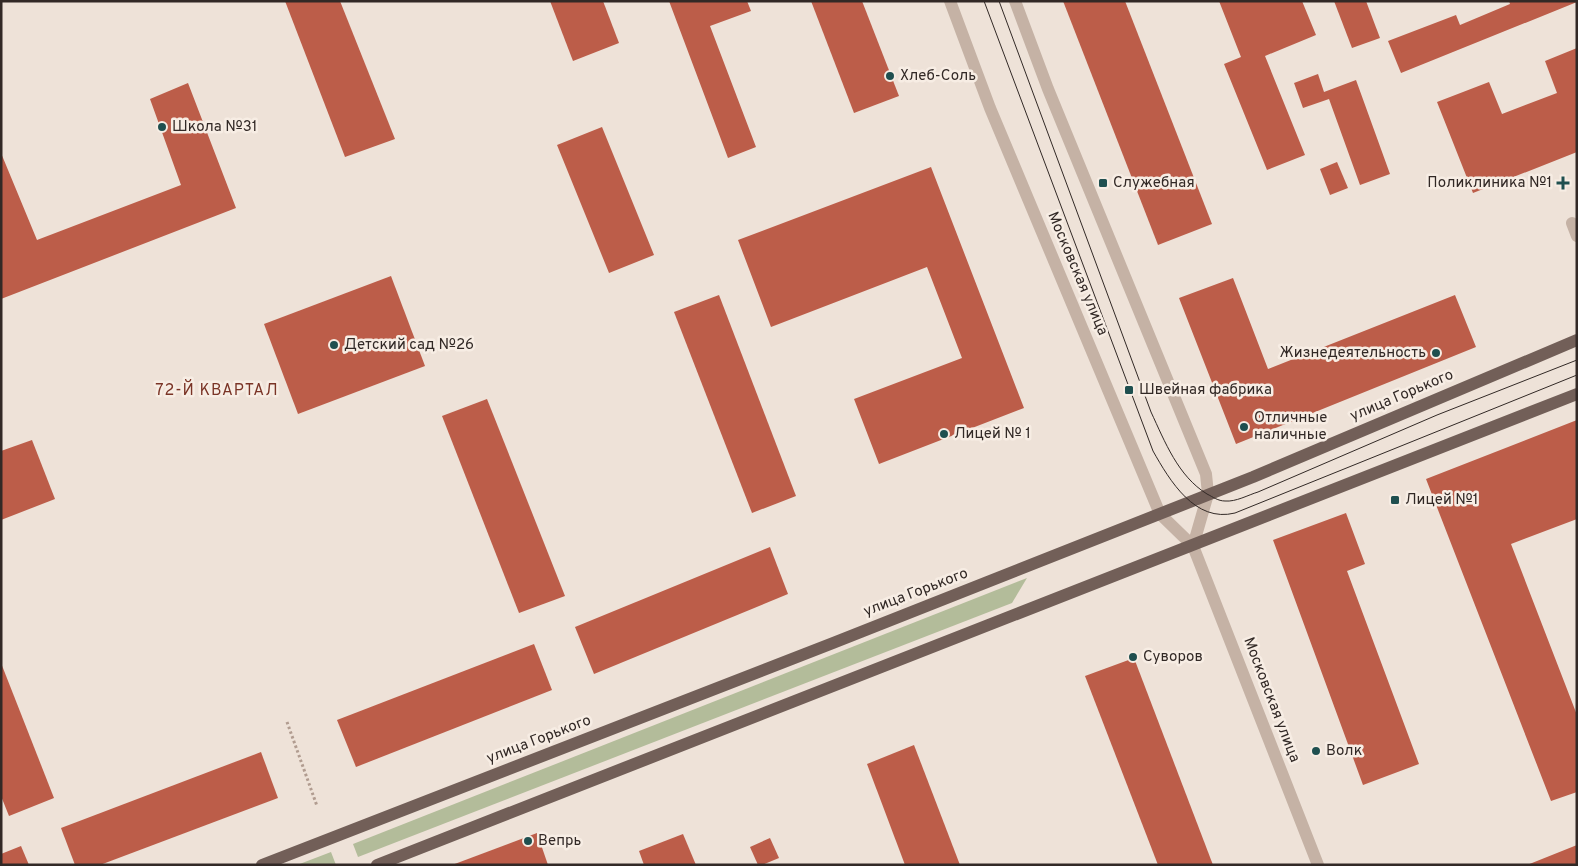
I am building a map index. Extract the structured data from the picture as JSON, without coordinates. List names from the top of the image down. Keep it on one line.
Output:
{"streets":{"main road":["улица Горького"],"street":["Московская улица"]},"crossings":[["Московская улица","улица Горького"]],"districts":["72-Й КВАРТАЛ"],"places":{"other":["Хлеб-Соль","Школа №31","Детский сад №26","Жизнедеятельность","Отличные наличные","Лицей № 1","Суворов","Волк","Вепрь"],"transit":["Служебная","Швейная фабрика","Лицей №1"],"health":["Поликлиника №1"]}}
